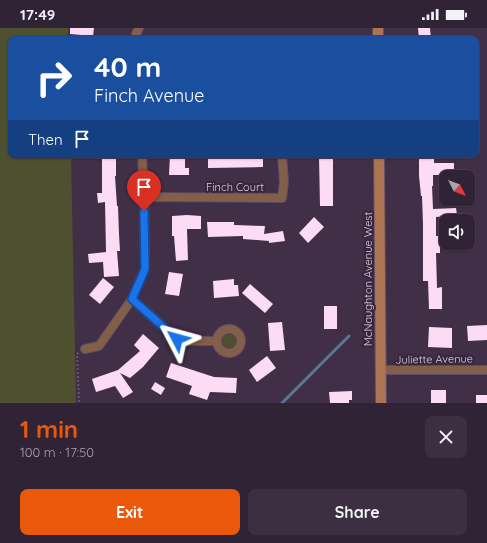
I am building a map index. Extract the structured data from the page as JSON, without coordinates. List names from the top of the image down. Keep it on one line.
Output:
{"streets":{"main road":["McNaughton Avenue West"],"street":["Finch Court","Juliette Avenue"]},"crossings":[["McNaughton Avenue West","Juliette Avenue"]],"north":"bottom right","page":{"status":"17:49","turn":["40 m","Finch Avenue"],"then":"Then","heading":["1 min","100 m · 17:50"],"buttons":["Exit","Share"]}}
